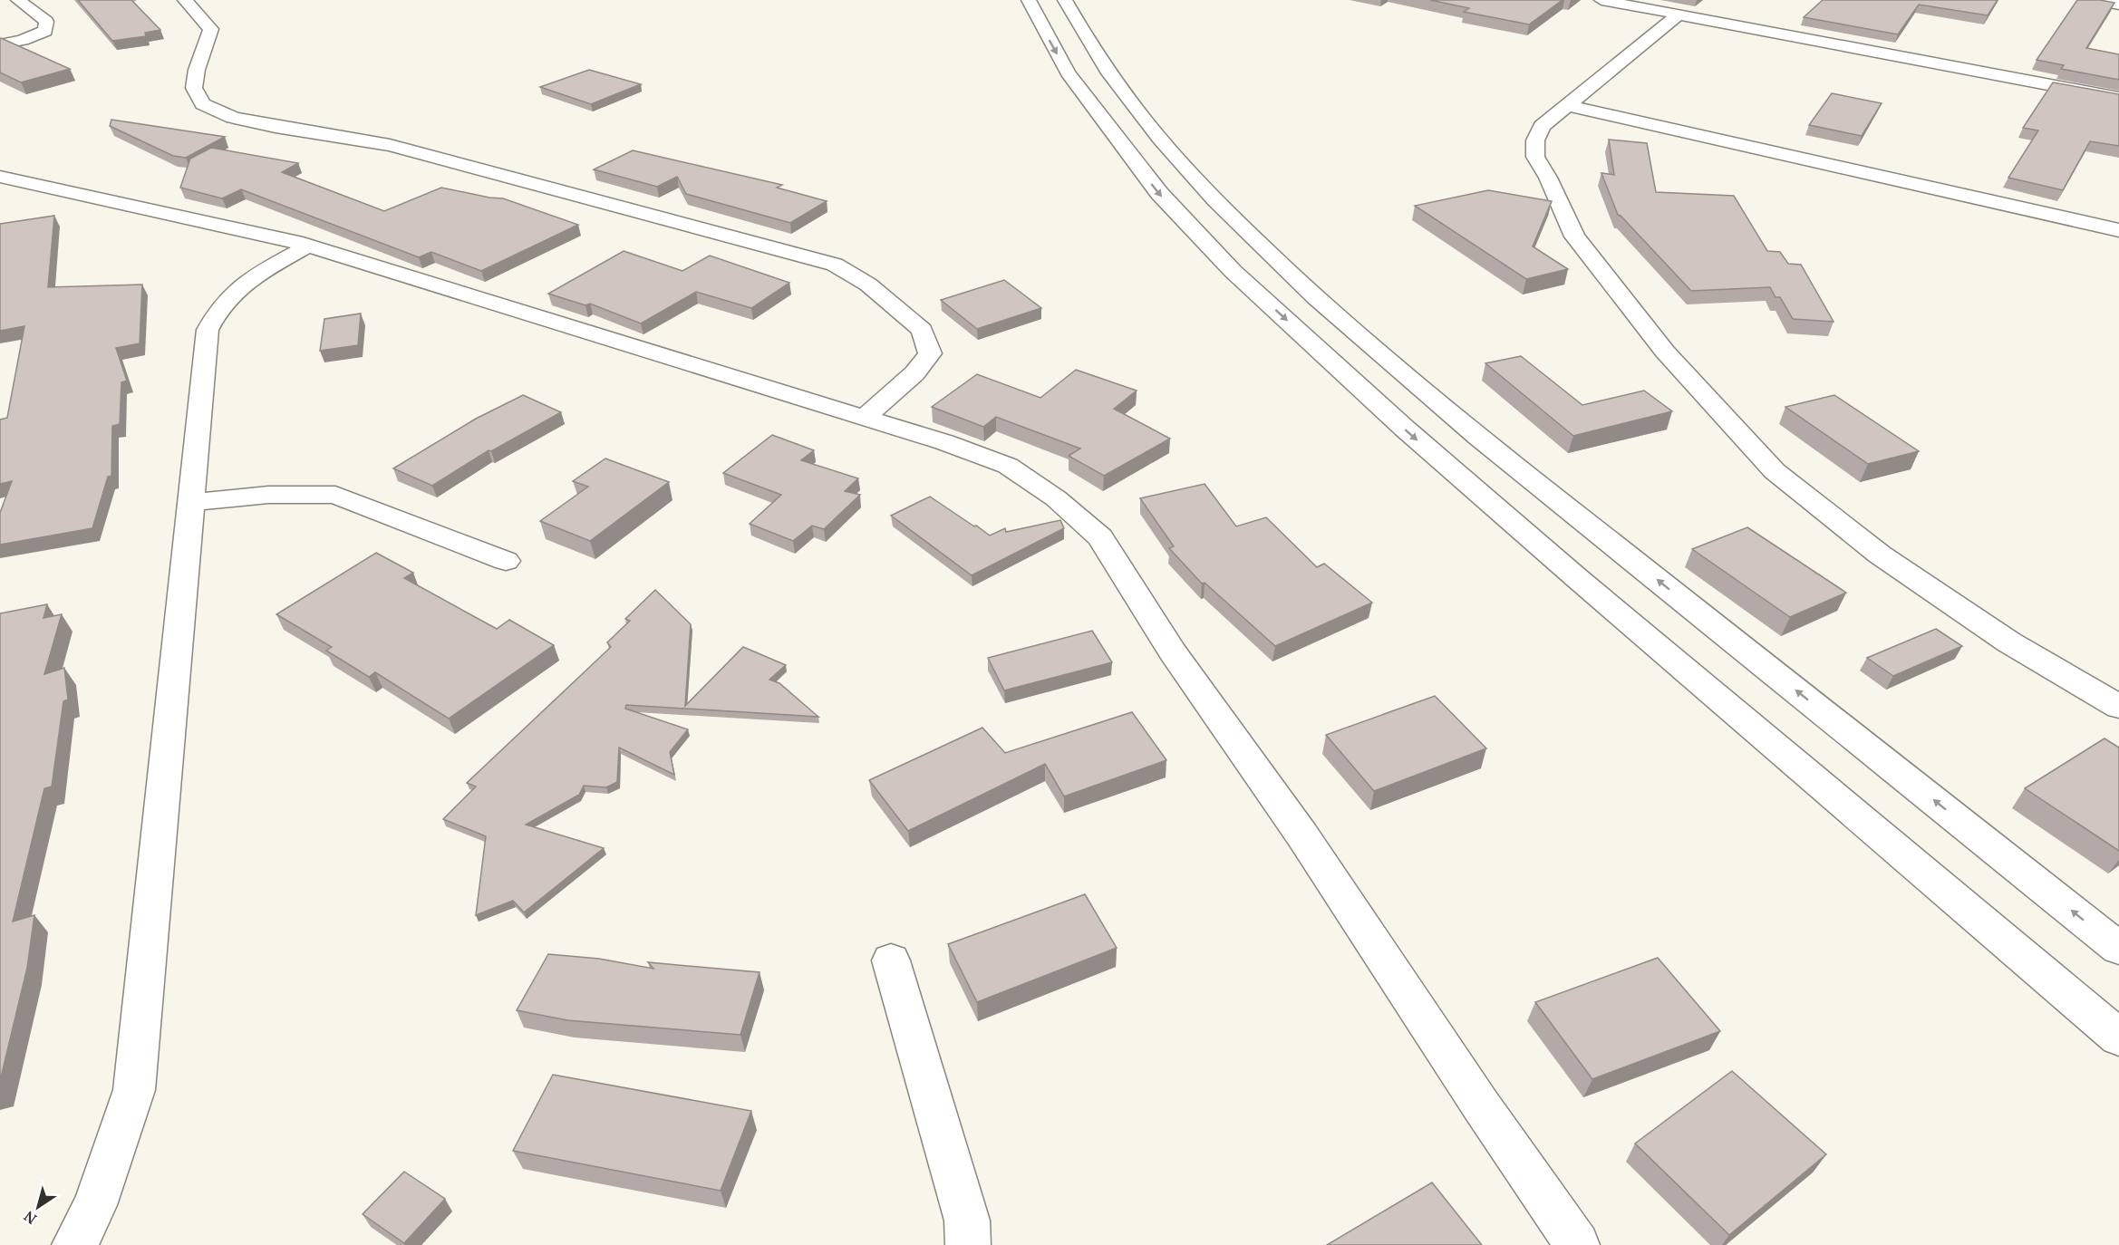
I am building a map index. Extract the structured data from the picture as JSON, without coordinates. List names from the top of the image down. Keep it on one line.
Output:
{"north":"bottom left"}
